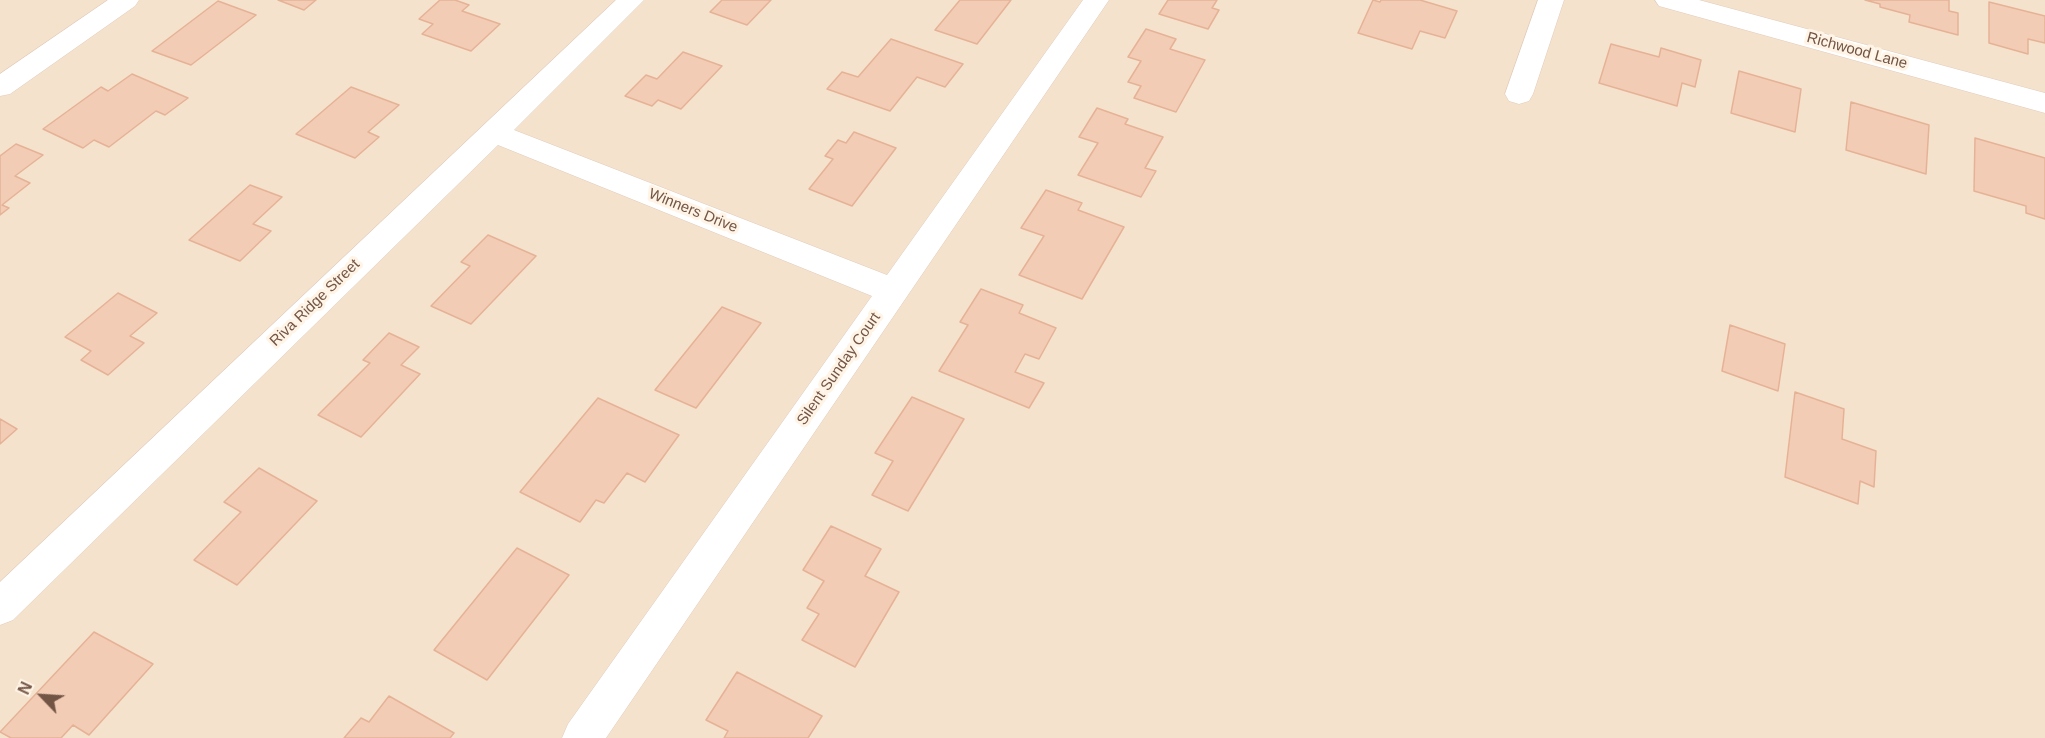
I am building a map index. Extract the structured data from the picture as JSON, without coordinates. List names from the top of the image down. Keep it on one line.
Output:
{"streets":{"street":["Richwood Lane","Winners Drive","Riva Ridge Street","Silent Sunday Court"]},"crossings":[["Winners Drive","Riva Ridge Street"],["Winners Drive","Silent Sunday Court"]],"north":"top left"}
